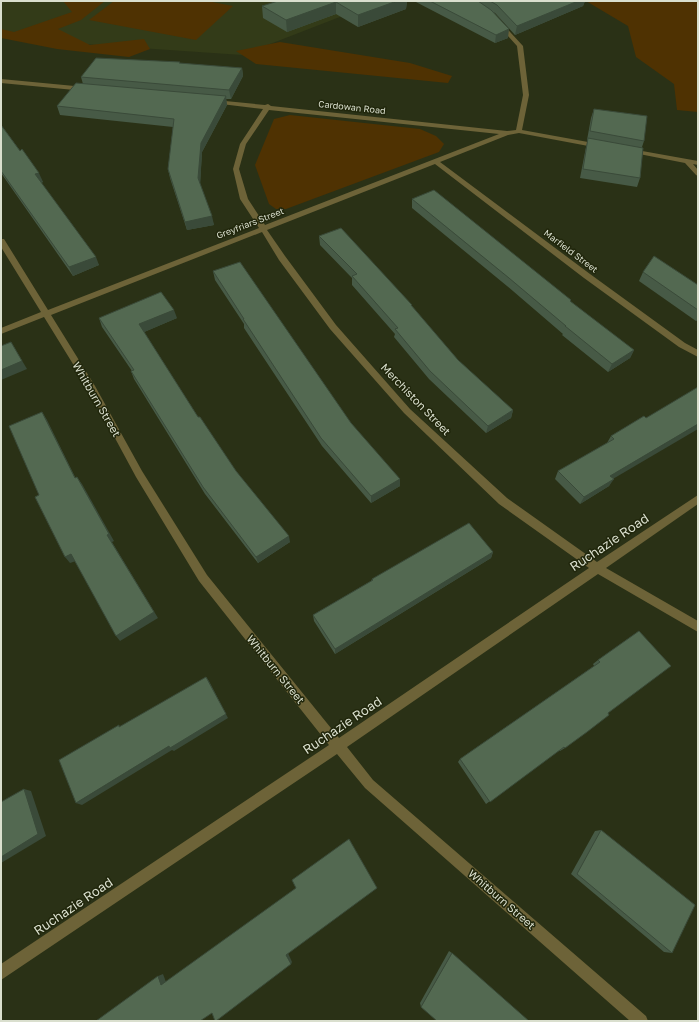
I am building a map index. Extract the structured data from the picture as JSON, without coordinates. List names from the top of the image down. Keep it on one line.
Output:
{"streets":{"street":["Cardowan Road","Greyfriars Street","Marfield Street","Whitburn Street","Merchiston Street","Ruchazie Road"]},"crossings":[["Cardowan Road","Greyfriars Street"],["Cardowan Road","Merchiston Street"],["Greyfriars Street","Marfield Street"],["Greyfriars Street","Whitburn Street"],["Greyfriars Street","Merchiston Street"],["Whitburn Street","Ruchazie Road"],["Merchiston Street","Ruchazie Road"]]}
